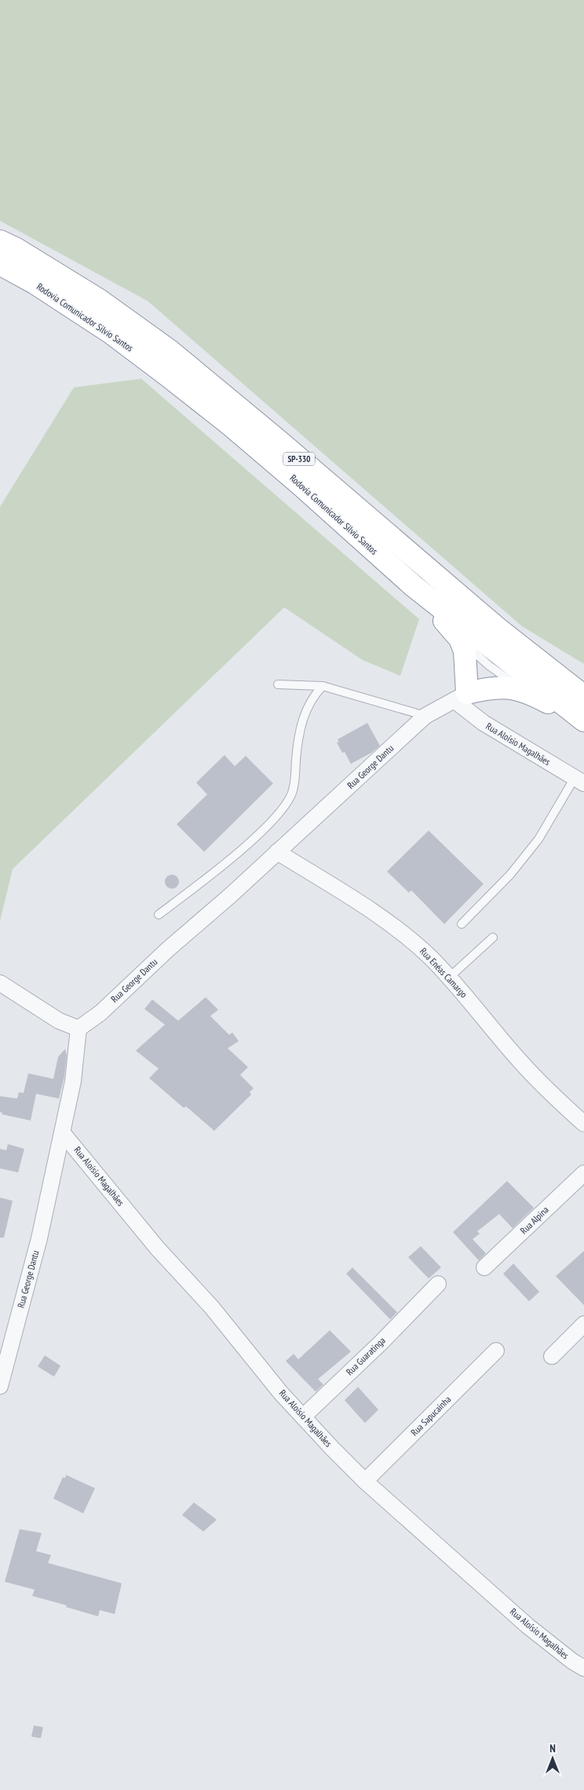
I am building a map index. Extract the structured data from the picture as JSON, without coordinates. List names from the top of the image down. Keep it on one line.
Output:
{"streets":{"highway":["Rodovia Comunicador Silvio Santos","SP-330"],"street":["Rua Aloísio Magalhães","Rua George Dantu","Rua Enéas Camargo","Rua Alpina","Rua Guaratinga","Rua Sapucainha"]},"crossings":[["Rua Aloísio Magalhães","Rua George Dantu"],["Rua Aloísio Magalhães","Rua Guaratinga"],["Rua Aloísio Magalhães","Rua Sapucainha"],["Rua George Dantu","Rua Enéas Camargo"]],"north":"top"}
